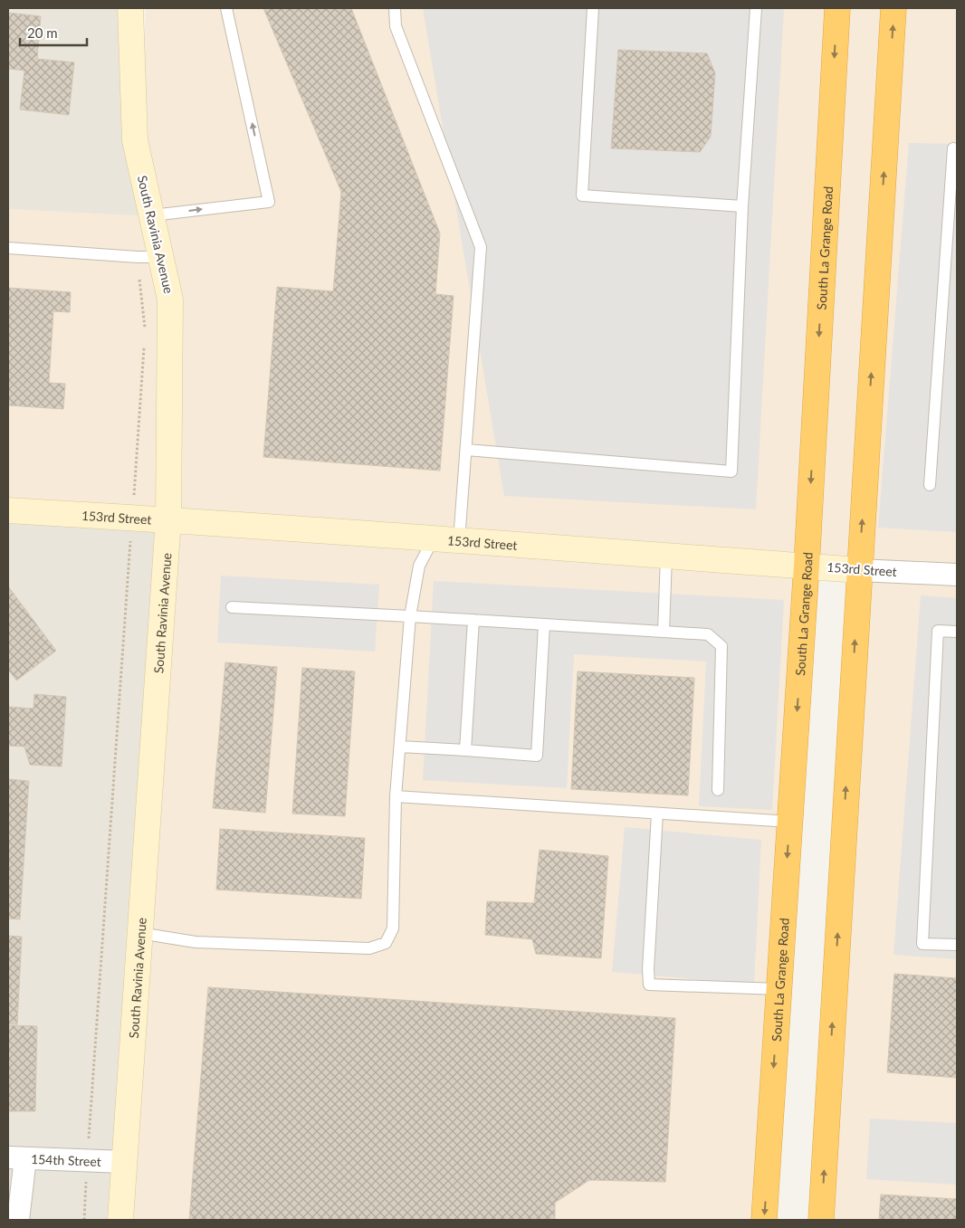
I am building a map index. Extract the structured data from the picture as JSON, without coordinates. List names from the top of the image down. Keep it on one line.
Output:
{"streets":{"highway":["South La Grange Road"],"street":["South Ravinia Avenue","153rd Street","154th Street"]},"crossings":[["South Ravinia Avenue","153rd Street"],["South Ravinia Avenue","154th Street"],["South La Grange Road","153rd Street"]],"scale_bar":"20 m"}
